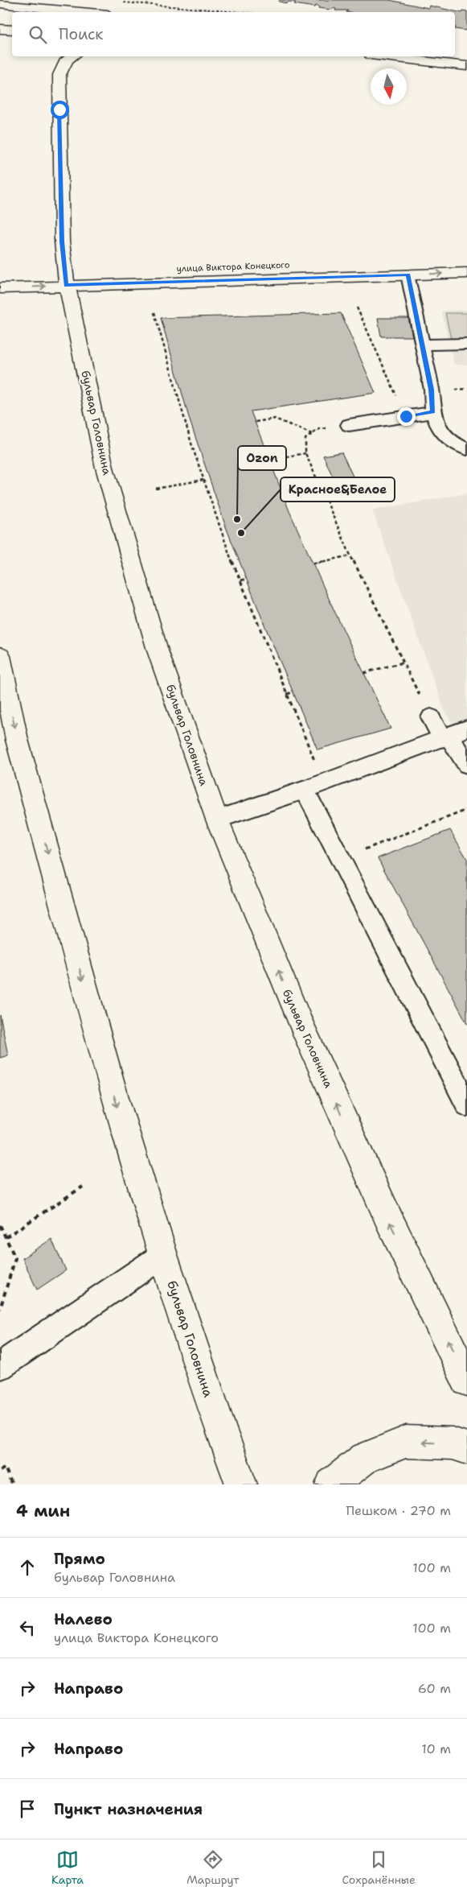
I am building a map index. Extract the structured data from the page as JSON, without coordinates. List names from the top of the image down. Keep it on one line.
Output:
{"streets":{"street":["улица Виктора Конецкого","бульвар Головнина"]},"crossings":[["улица Виктора Конецкого","бульвар Головнина"]],"places":["Ozon","Красное&Белое"],"north":"bottom","page":{"search":"Поиск","heading":["4 мин","Пешком · 270 m"],"list":[["Прямо","бульвар Головнина","100 m"],["Налево","улица Виктора Конецкого","100 m"],["Направо","60 m"],["Направо","10 m"],"Пункт назначения"],"nav":["Карта","Маршрут","Сохранённые"]}}
